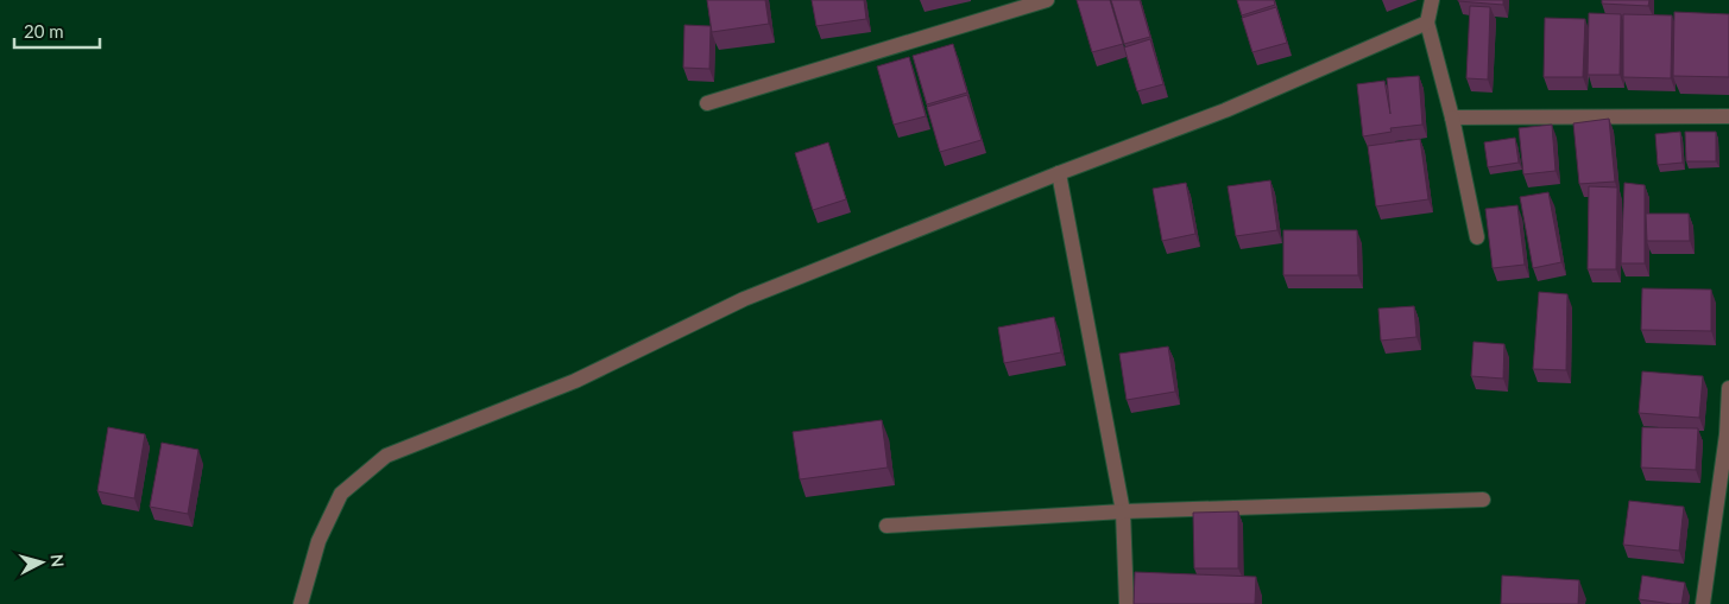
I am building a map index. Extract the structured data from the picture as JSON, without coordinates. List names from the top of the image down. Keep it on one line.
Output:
{"scale_bar":"20 m","north":"right"}
